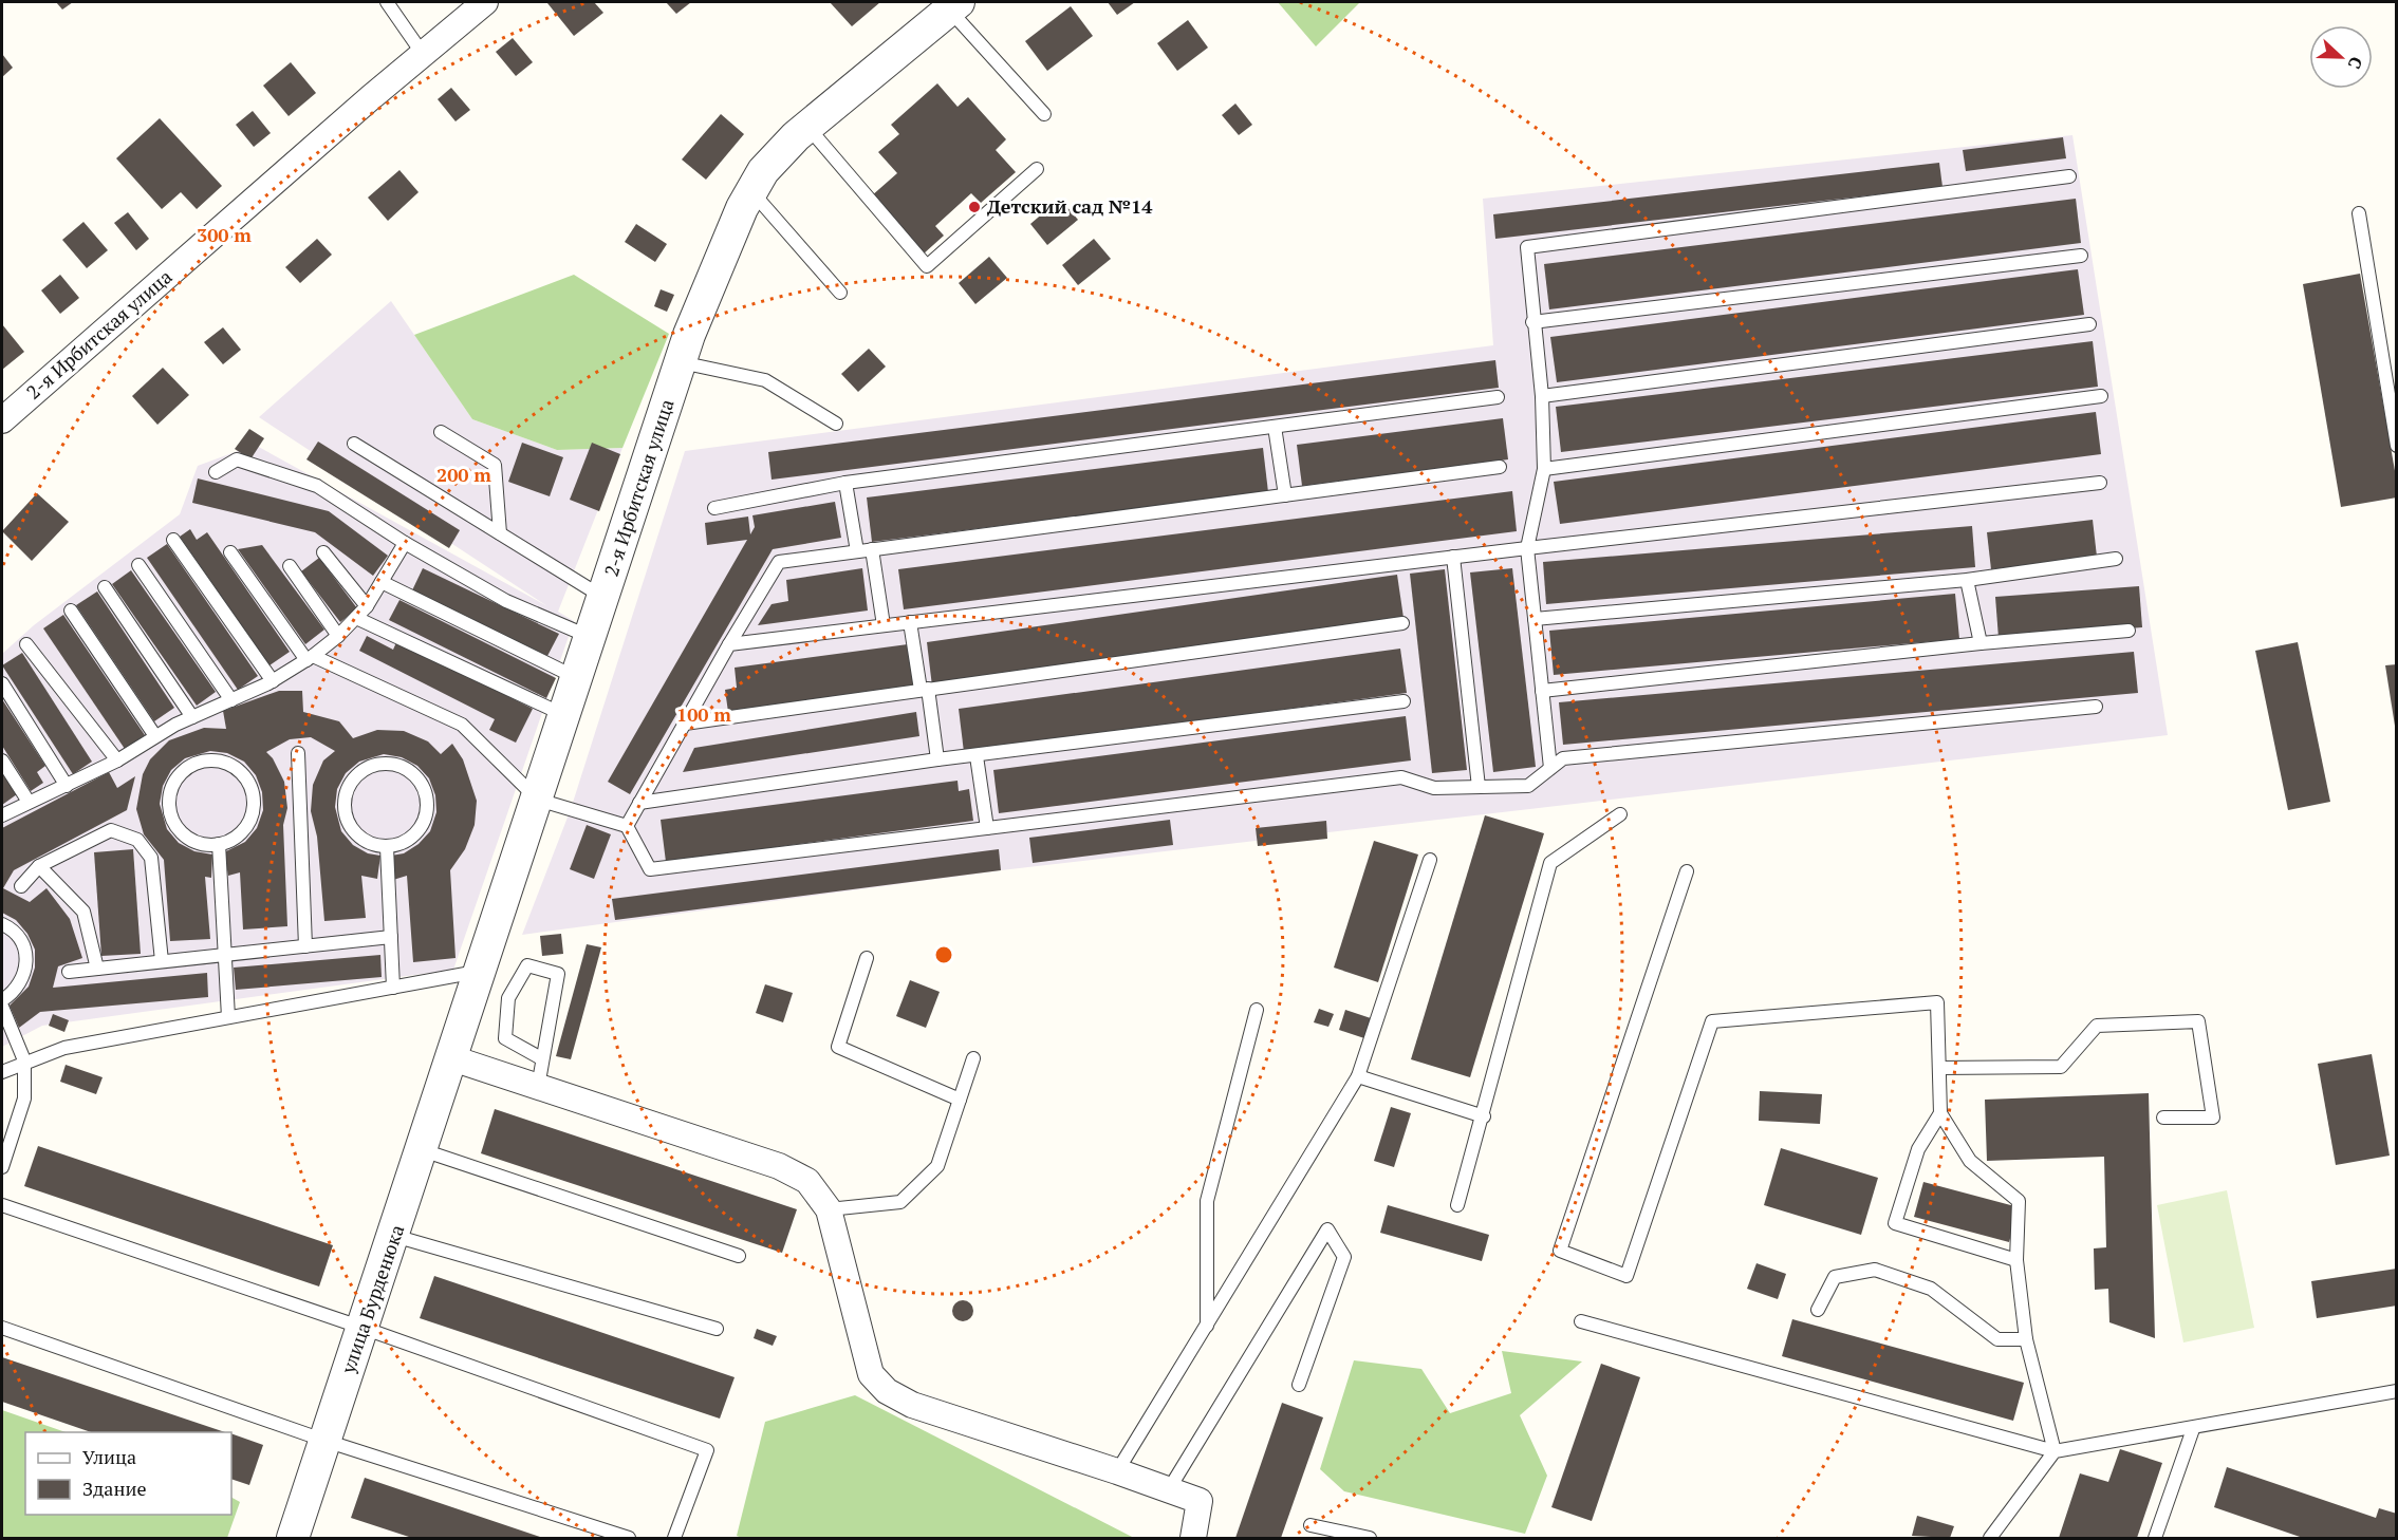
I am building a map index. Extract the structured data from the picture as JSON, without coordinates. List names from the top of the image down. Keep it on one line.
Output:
{"streets":{"street":["2-я Ирбитская улица","улица Бурденюка"]},"crossings":[["2-я Ирбитская улица","улица Бурденюка"]],"places":["Детский сад №14"],"legend":["Улица","Здание"],"north":"right","rings":["300 m","200 m","100 m"]}
